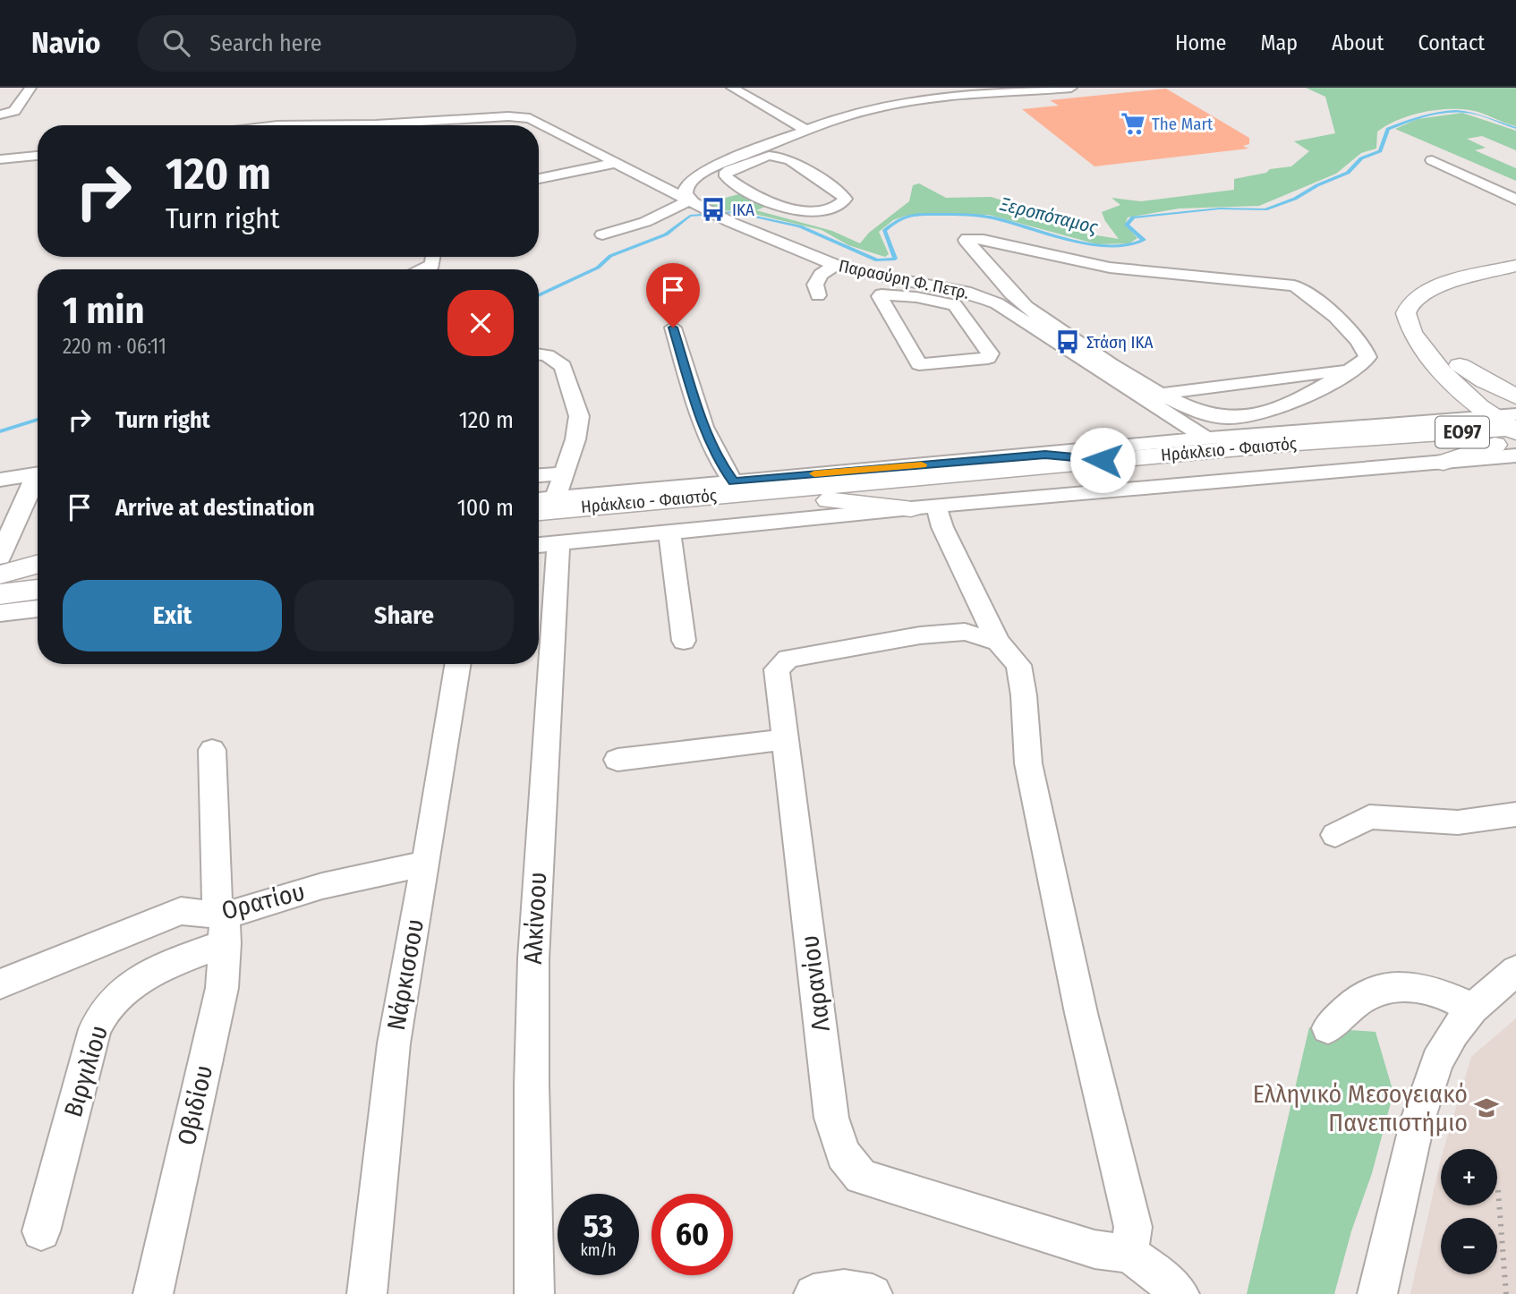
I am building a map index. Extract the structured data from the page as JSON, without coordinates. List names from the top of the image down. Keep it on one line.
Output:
{"streets":{"main road":["ΕΟ97","Ηράκλειο - Φαιστός"],"street":["Παρασύρη Φ. Πετρ.","Ορατίου","Αλκίνοου","Νάρκισσου","Λαρανίου","Βιργιλίου","Οβιδίου"]},"crossings":[["Ορατίου","Νάρκισσου"],["Ορατίου","Βιργιλίου"],["Ορατίου","Οβιδίου"],["Βιργιλίου","Οβιδίου"]],"water":["Ξεροπόταμος"],"places":{"supermarket":["The Mart"],"bus stop":["IKA","Στάση ΙΚΑ"],"school or university":["Ελληνικό Μεσογειακό Πανεπιστήμιο"]},"page":{"header":"Navio","search":"Search here","nav":["Home","Map","About","Contact"],"turn":["120 m","Turn right"],"heading":["1 min","220 m · 06:11"],"list":[{"name":"Turn right","value":"120 m"},{"name":"Arrive at destination","value":"100 m"}],"buttons":["Exit","Share"],"map_buttons":["+","−"],"speed":"53 km/h","limit":"60"}}
